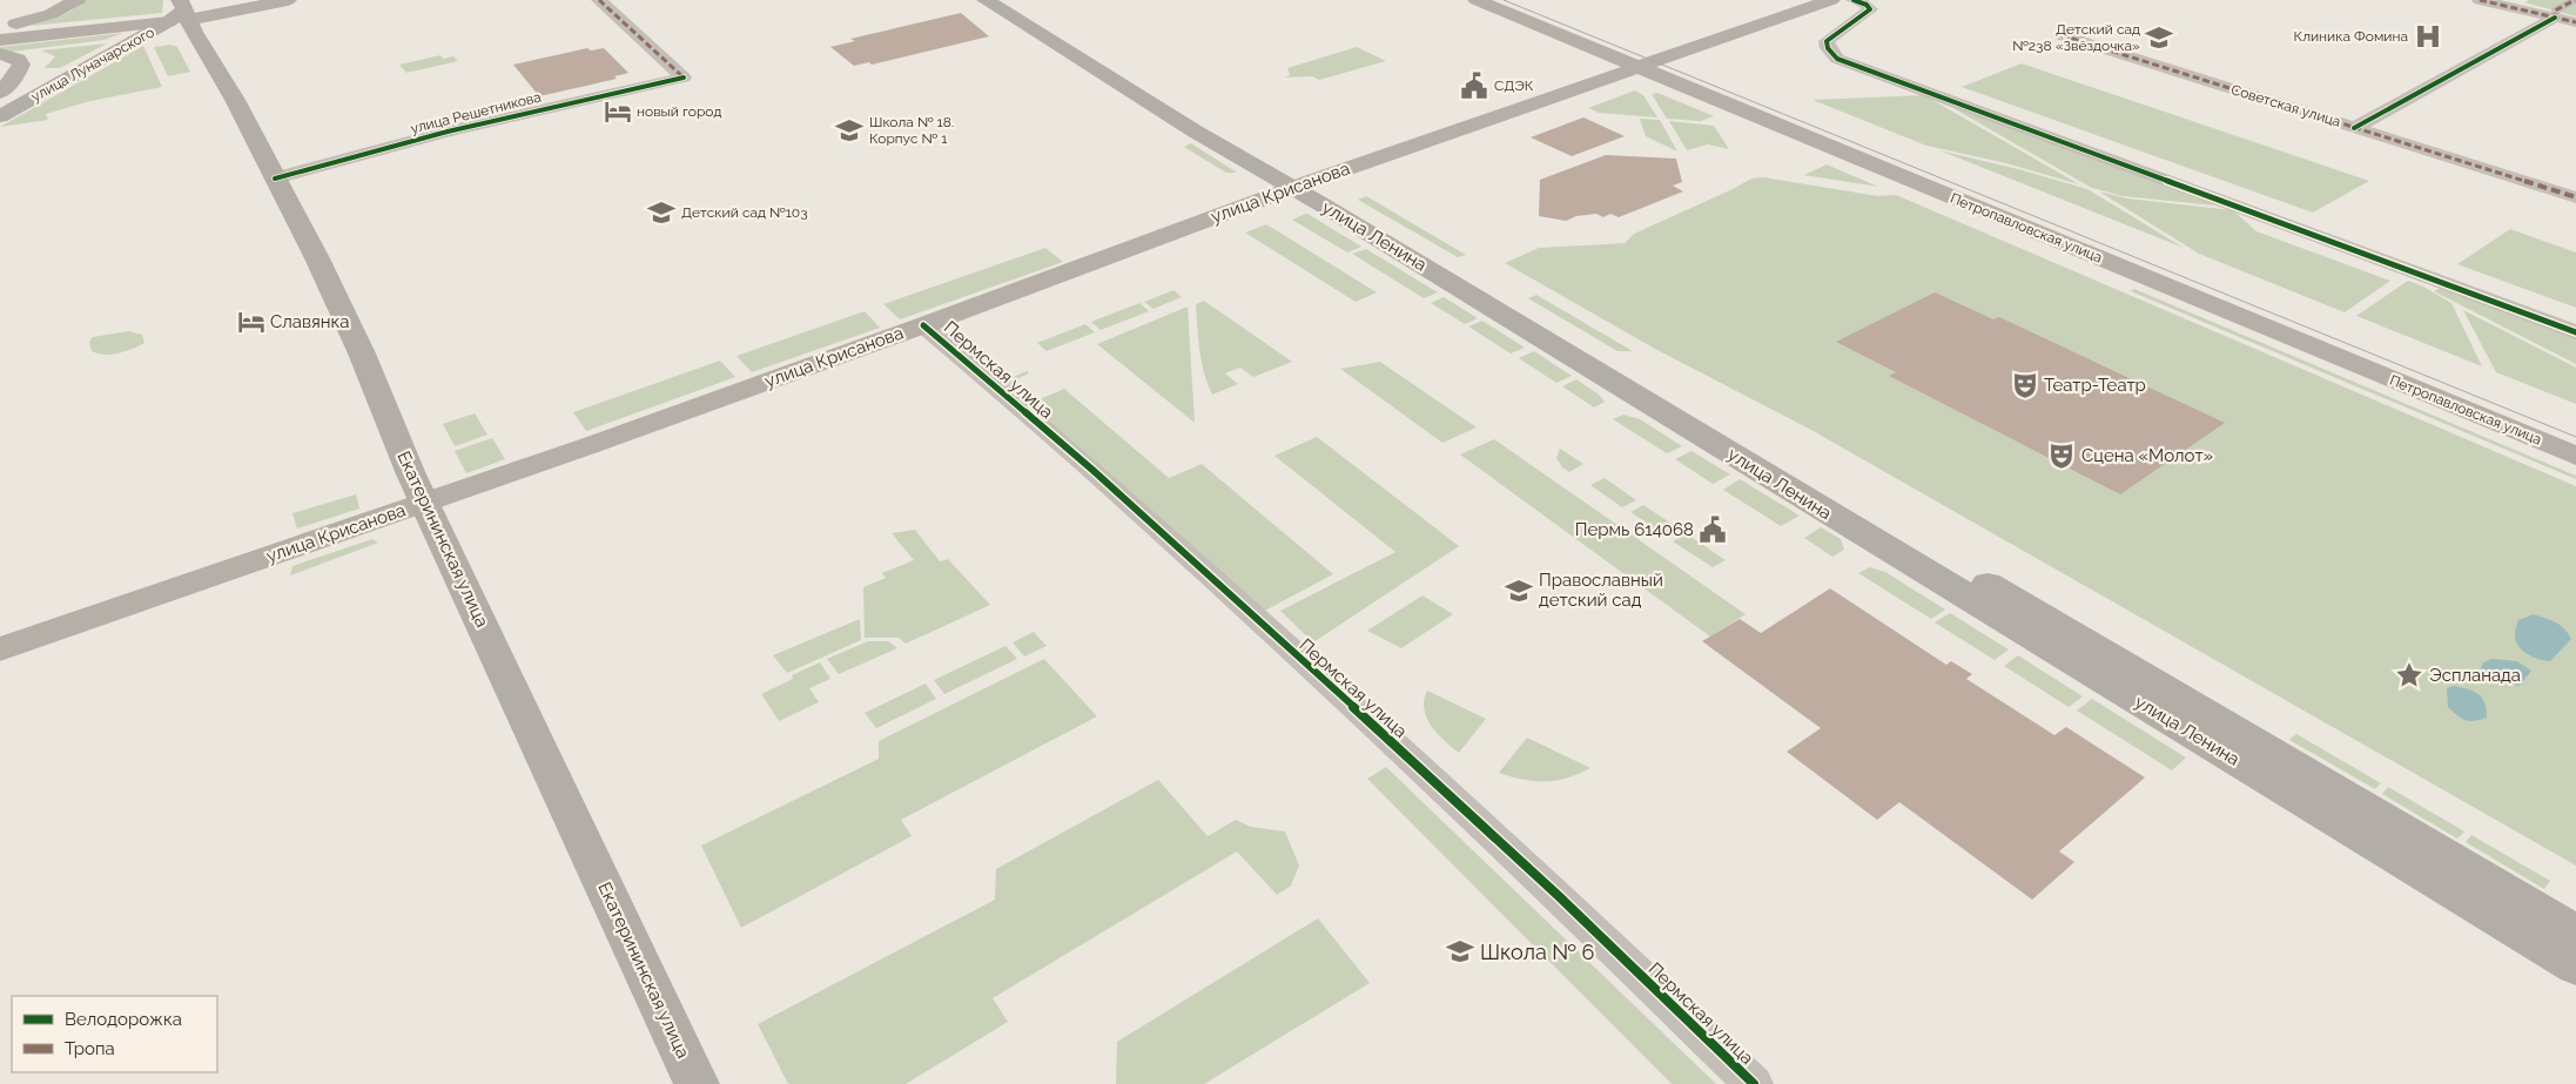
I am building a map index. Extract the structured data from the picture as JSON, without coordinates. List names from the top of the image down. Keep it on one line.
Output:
{"streets":{"main road":["улица Луначарского","улица Крисанова","Петропавловская улица","улица Ленина","Екатерининская улица"],"street":["Советская улица","улица Решетникова","Пермская улица"]},"crossings":[["улица Луначарского","Екатерининская улица"],["улица Решетникова","Екатерининская улица"],["улица Крисанова","Петропавловская улица"],["улица Крисанова","улица Ленина"],["улица Крисанова","Пермская улица"],["улица Крисанова","Екатерининская улица"]],"places":{"hospital":["Клиника Фомина"],"school or university":["Детский сад №238 «Звёздочка»","Школа № 18. Корпус № 1","Детский сад №103","Православный детский сад","Школа № 6"],"public building":["СДЭК","Пермь 614068"],"hotel":["новый город","Славянка"],"theatre":["Театр-Театр","Сцена «Молот»"],"place":["Эспланада"]},"legend":["Велодорожка","Тропа"]}
